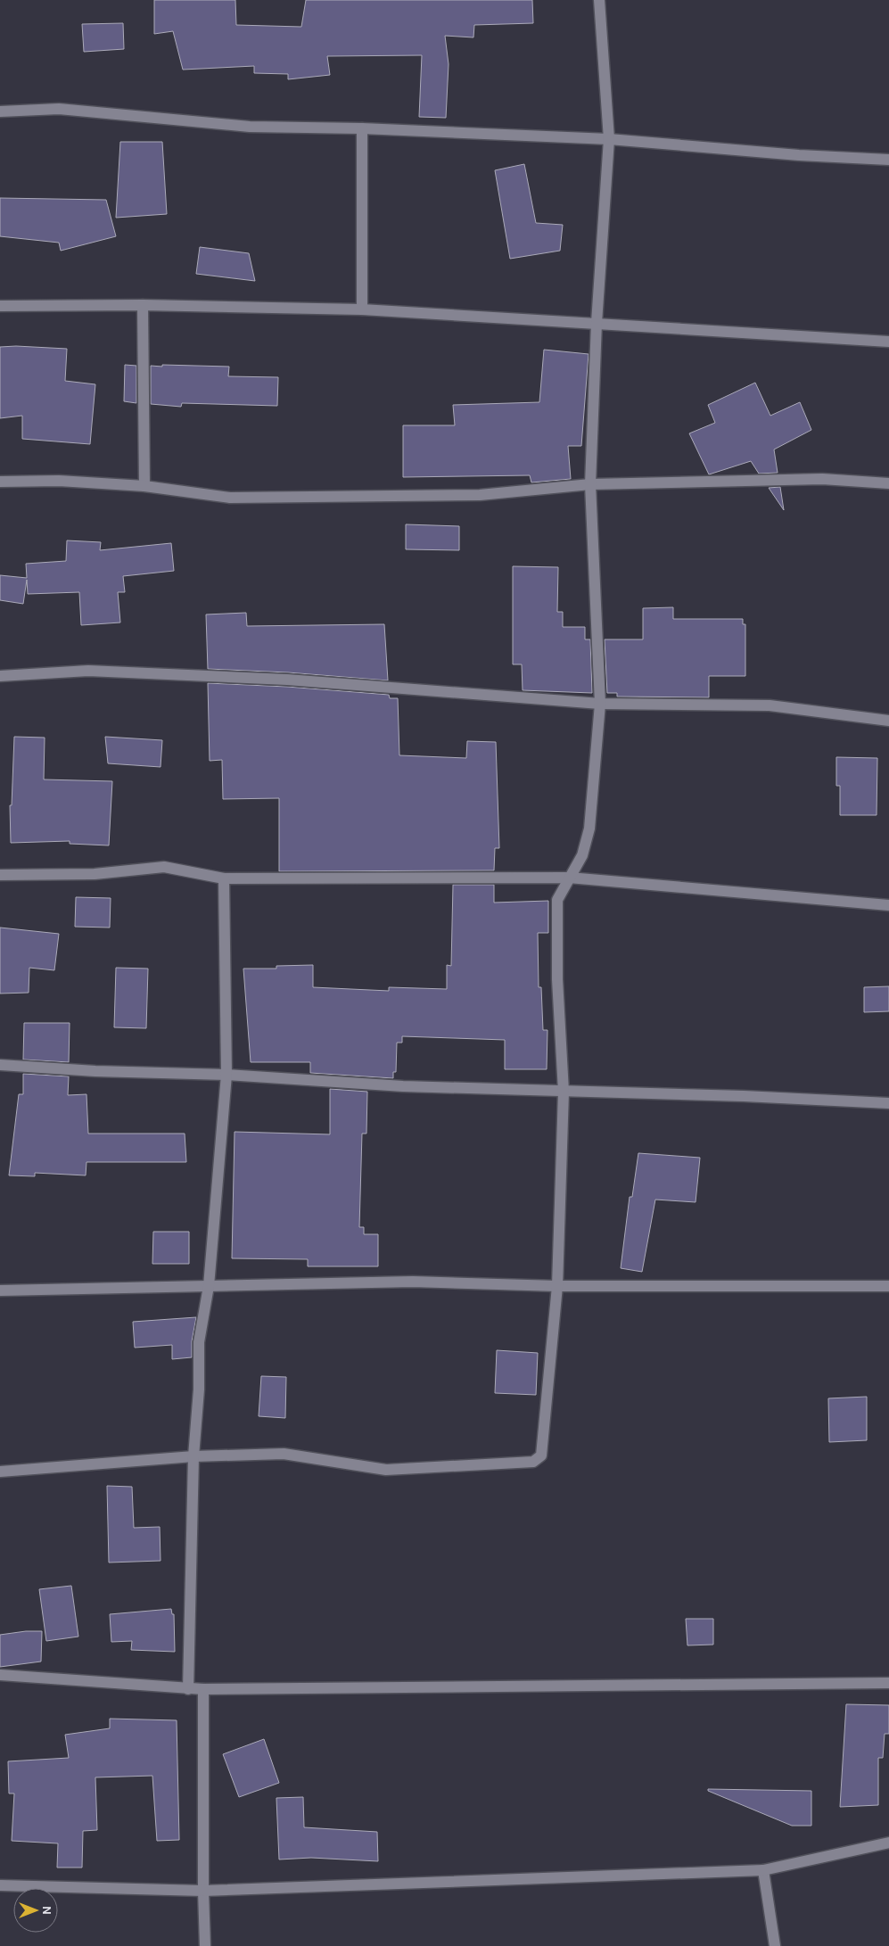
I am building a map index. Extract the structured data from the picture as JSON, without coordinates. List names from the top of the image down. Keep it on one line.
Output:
{"north":"right"}
